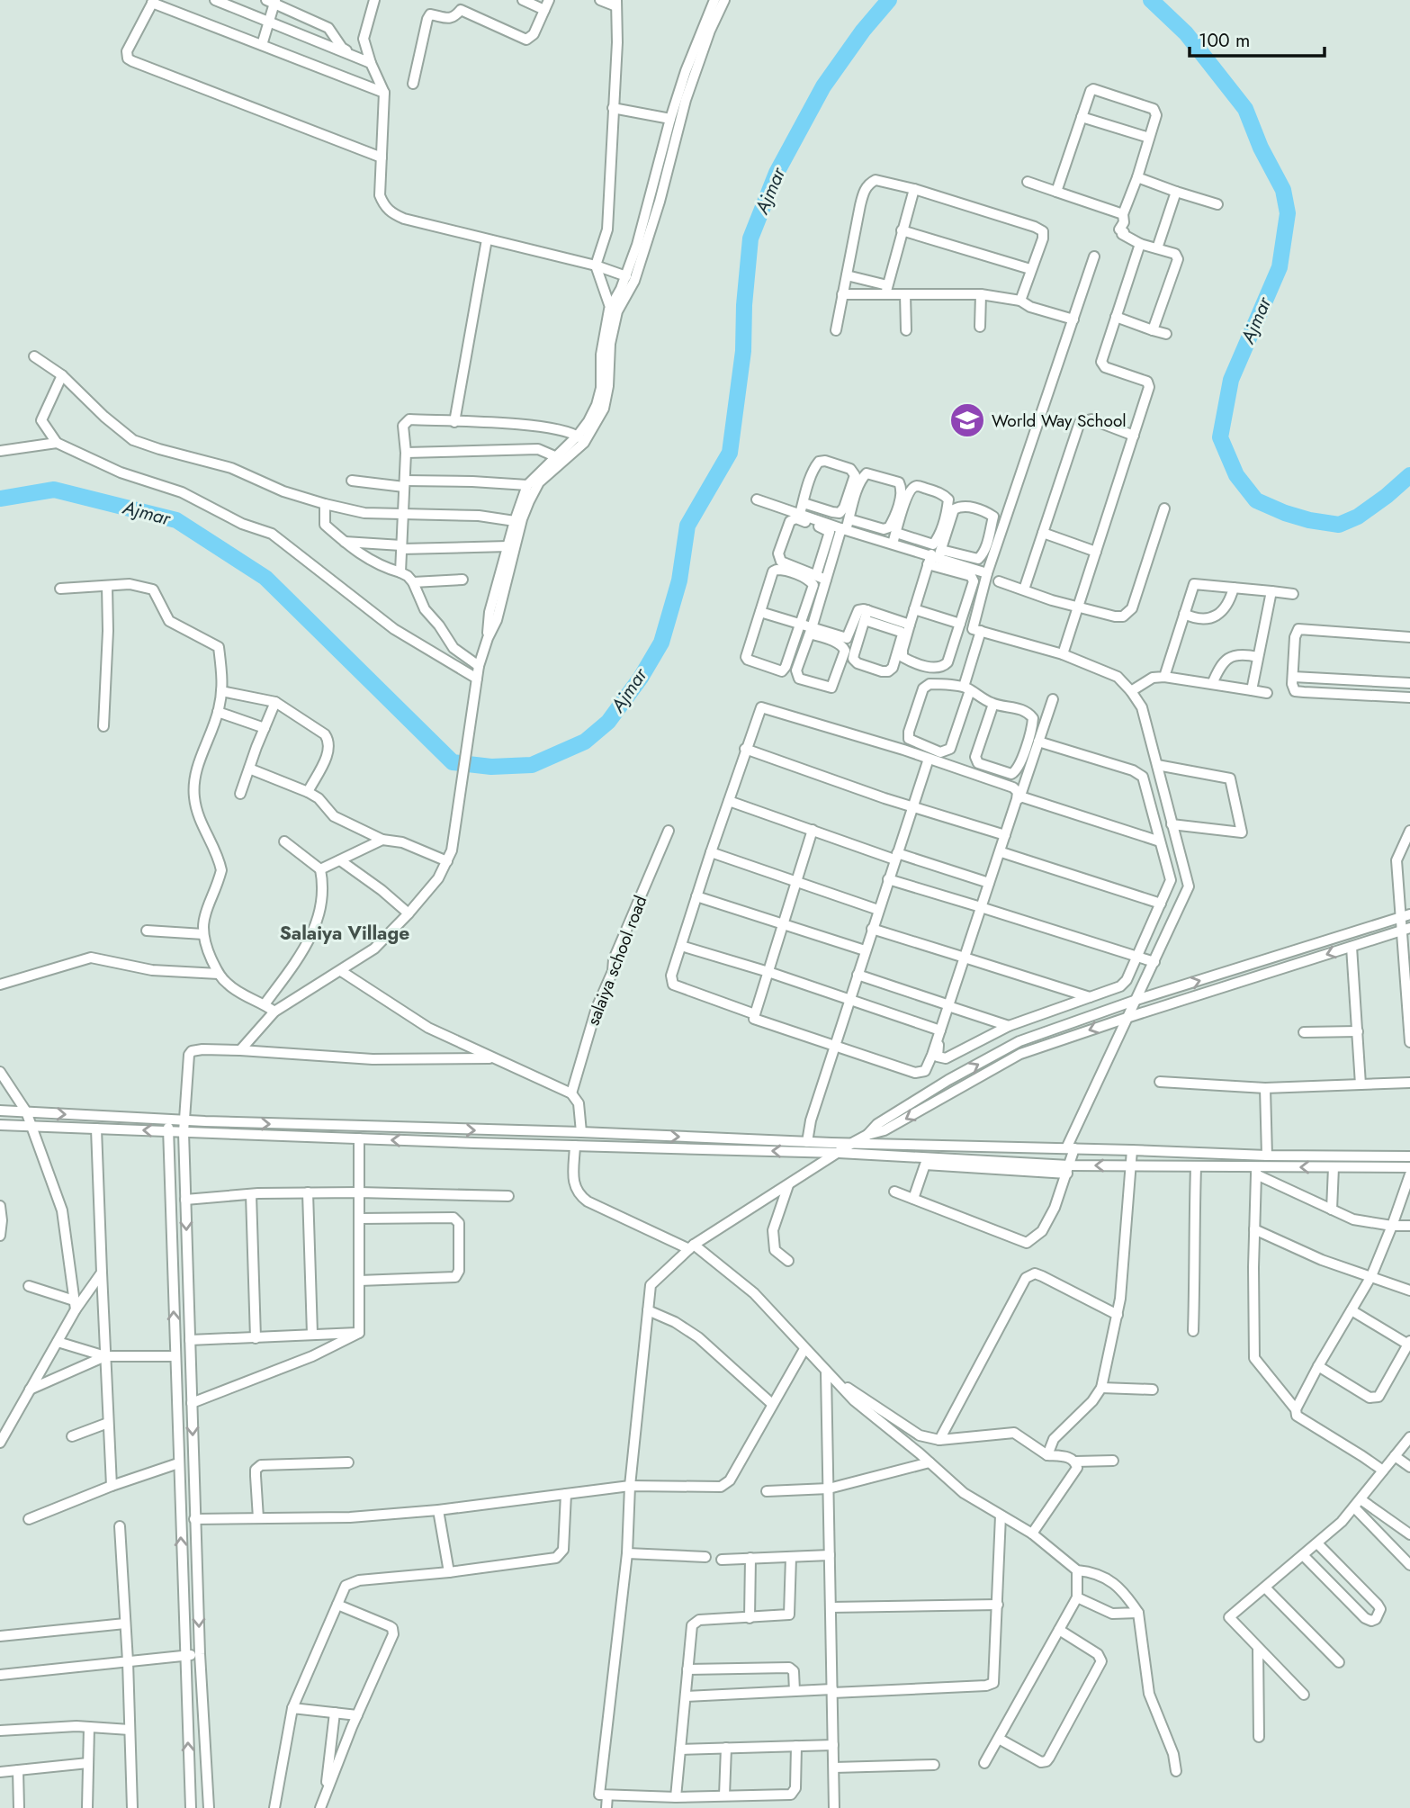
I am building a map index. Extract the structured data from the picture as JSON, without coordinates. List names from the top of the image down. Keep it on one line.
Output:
{"streets":{"street":["salaiya school road"]},"districts":["Salaiya Village"],"water":["Ajmar"],"places":{"school or university":["World Way School"]},"scale_bar":"100 m"}
